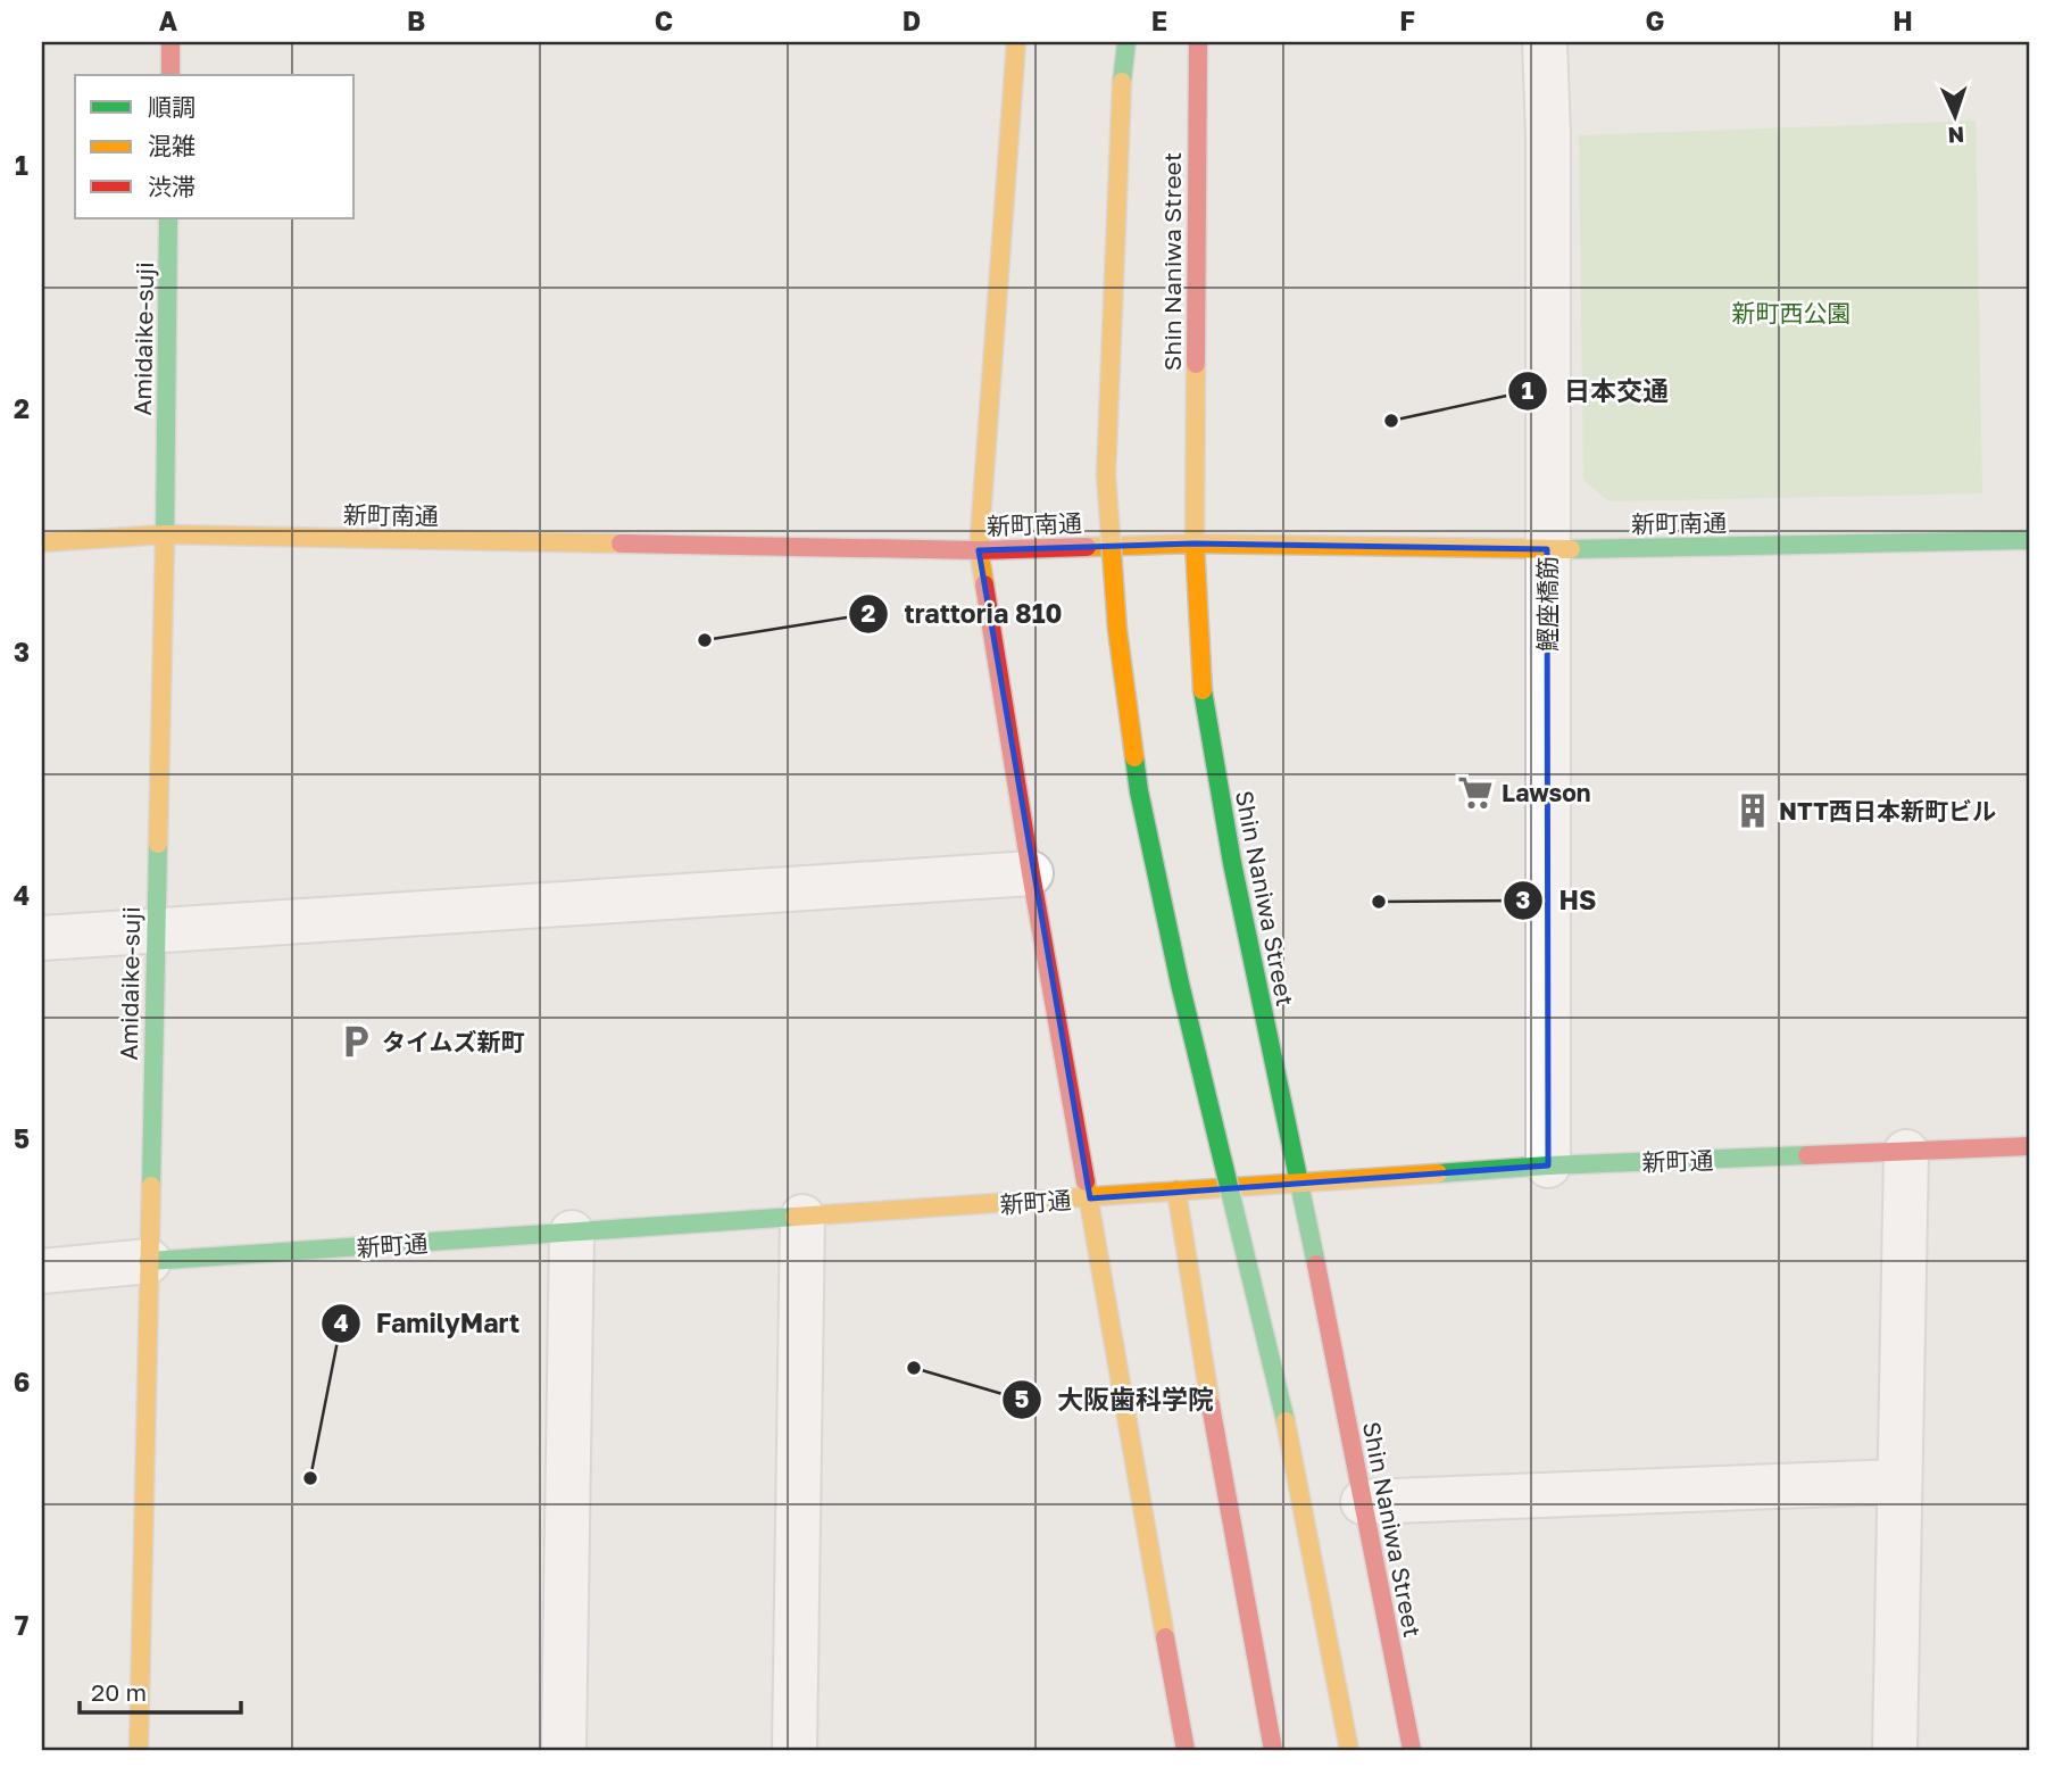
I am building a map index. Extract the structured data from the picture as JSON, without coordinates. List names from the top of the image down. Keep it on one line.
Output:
{"streets":{"main road":["Shin Naniwa Street","Amidaike-suji","新町南通","新町通"],"street":["鰹座橋筋"]},"crossings":[["Shin Naniwa Street","新町南通"],["Shin Naniwa Street","新町通"],["Amidaike-suji","新町南通"],["Amidaike-suji","新町通"],["新町南通","鰹座橋筋"],["鰹座橋筋","新町通"]],"parks":["新町西公園"],"places":{"other":["日本交通","trattoria 810","HS","大阪歯科学院","FamilyMart"],"supermarket":["Lawson"],"building":["NTT西日本新町ビル"],"parking":["タイムズ新町"]},"legend":["順調","混雑","渋滞"],"scale_bar":"20 m","north":"bottom","grid":{"columns":["A","B","C","D","E","F","G","H"],"rows":["1","2","3","4","5","6","7"]}}
